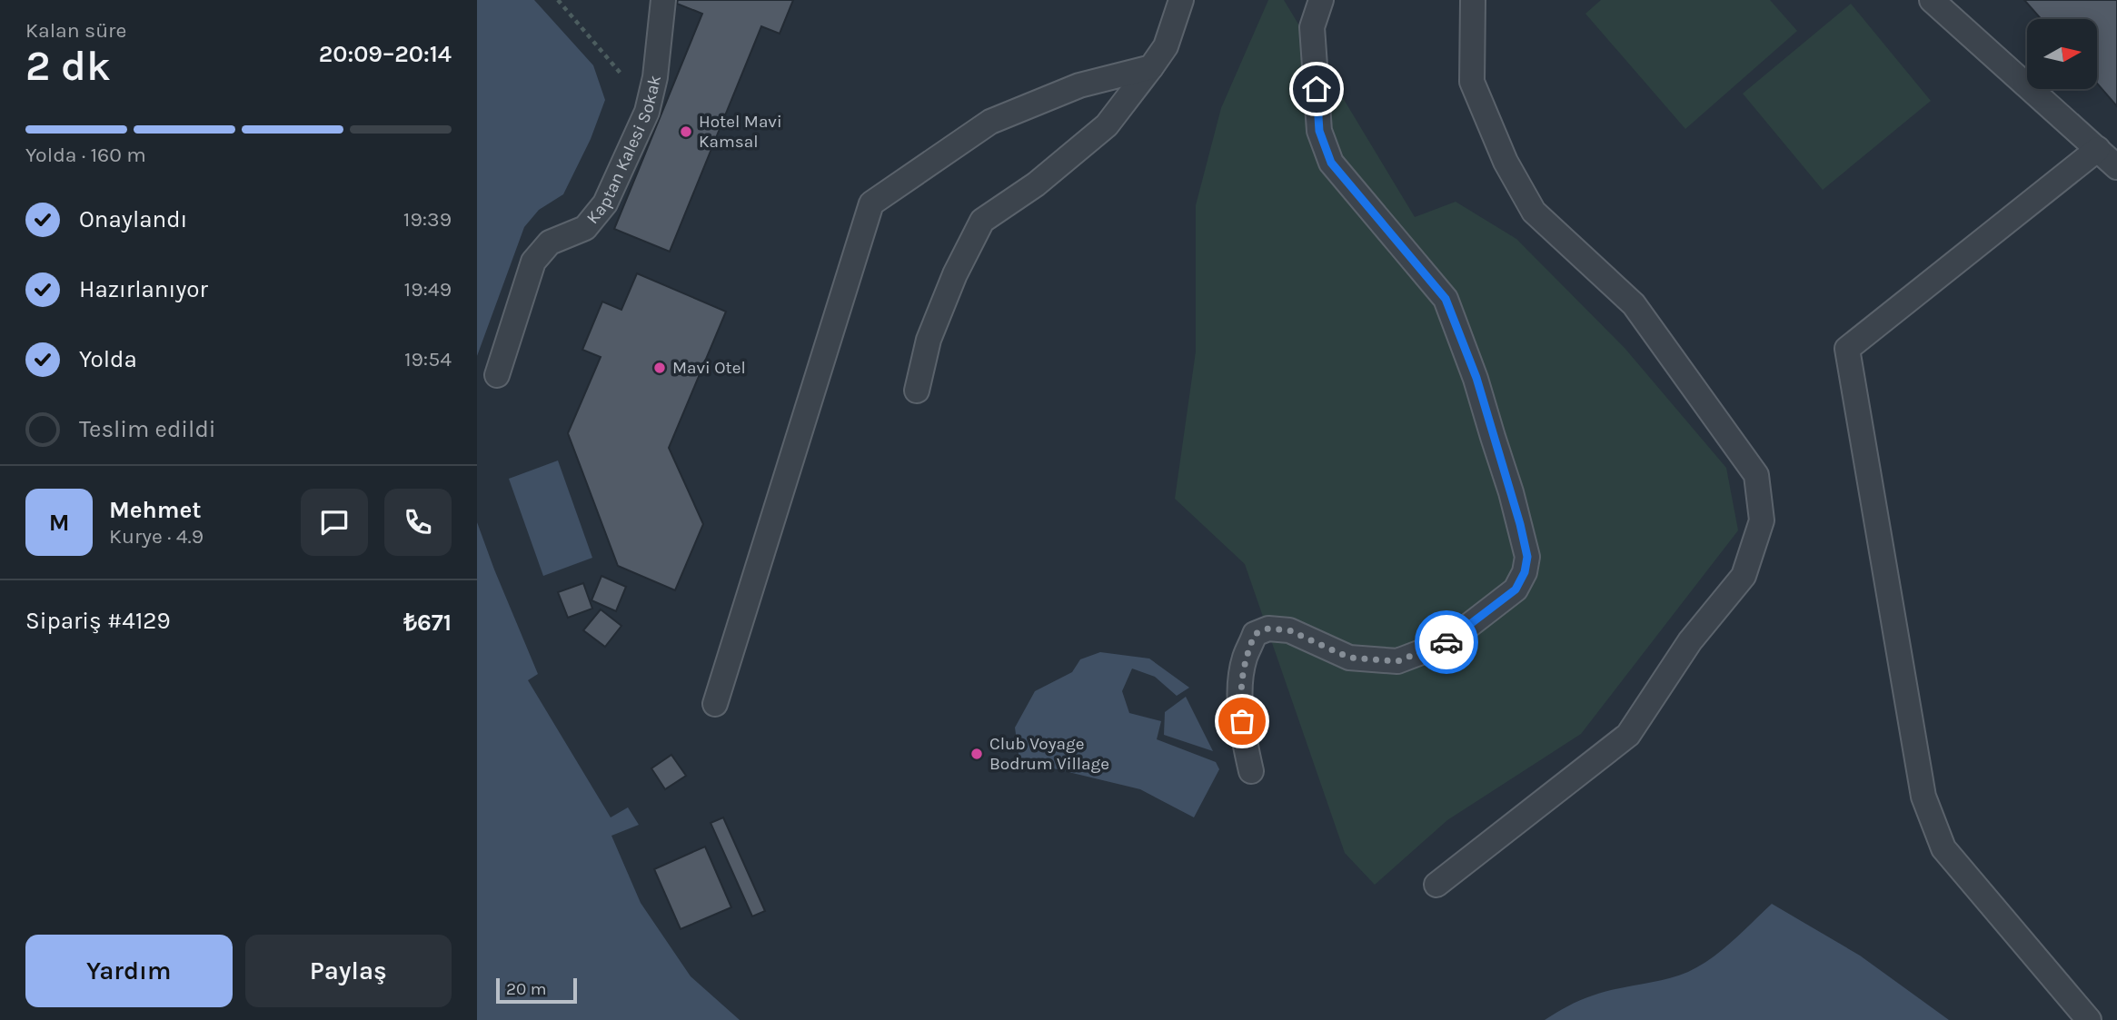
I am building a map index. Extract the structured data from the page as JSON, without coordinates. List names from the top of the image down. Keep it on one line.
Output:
{"streets":{"street":["Kaptan Kalesi Sokak"]},"places":["Hotel Mavi Kamsal","Mavi Otel","Club Voyage Bodrum Village"],"scale_bar":"20 m","north":"right","page":{"heading":["2 dk","Kalan süre","20:09–20:14"],"panel":["Mehmet","Kurye · 4.9","Sipariş #4129","₺671"],"bar":"Yolda · 160 m","list":[["Onaylandı","19:39"],["Hazırlanıyor","19:49"],["Yolda","19:54"],"Teslim edildi"],"round":"M","buttons":["Yardım","Paylaş"],"scale":"20 m"}}
